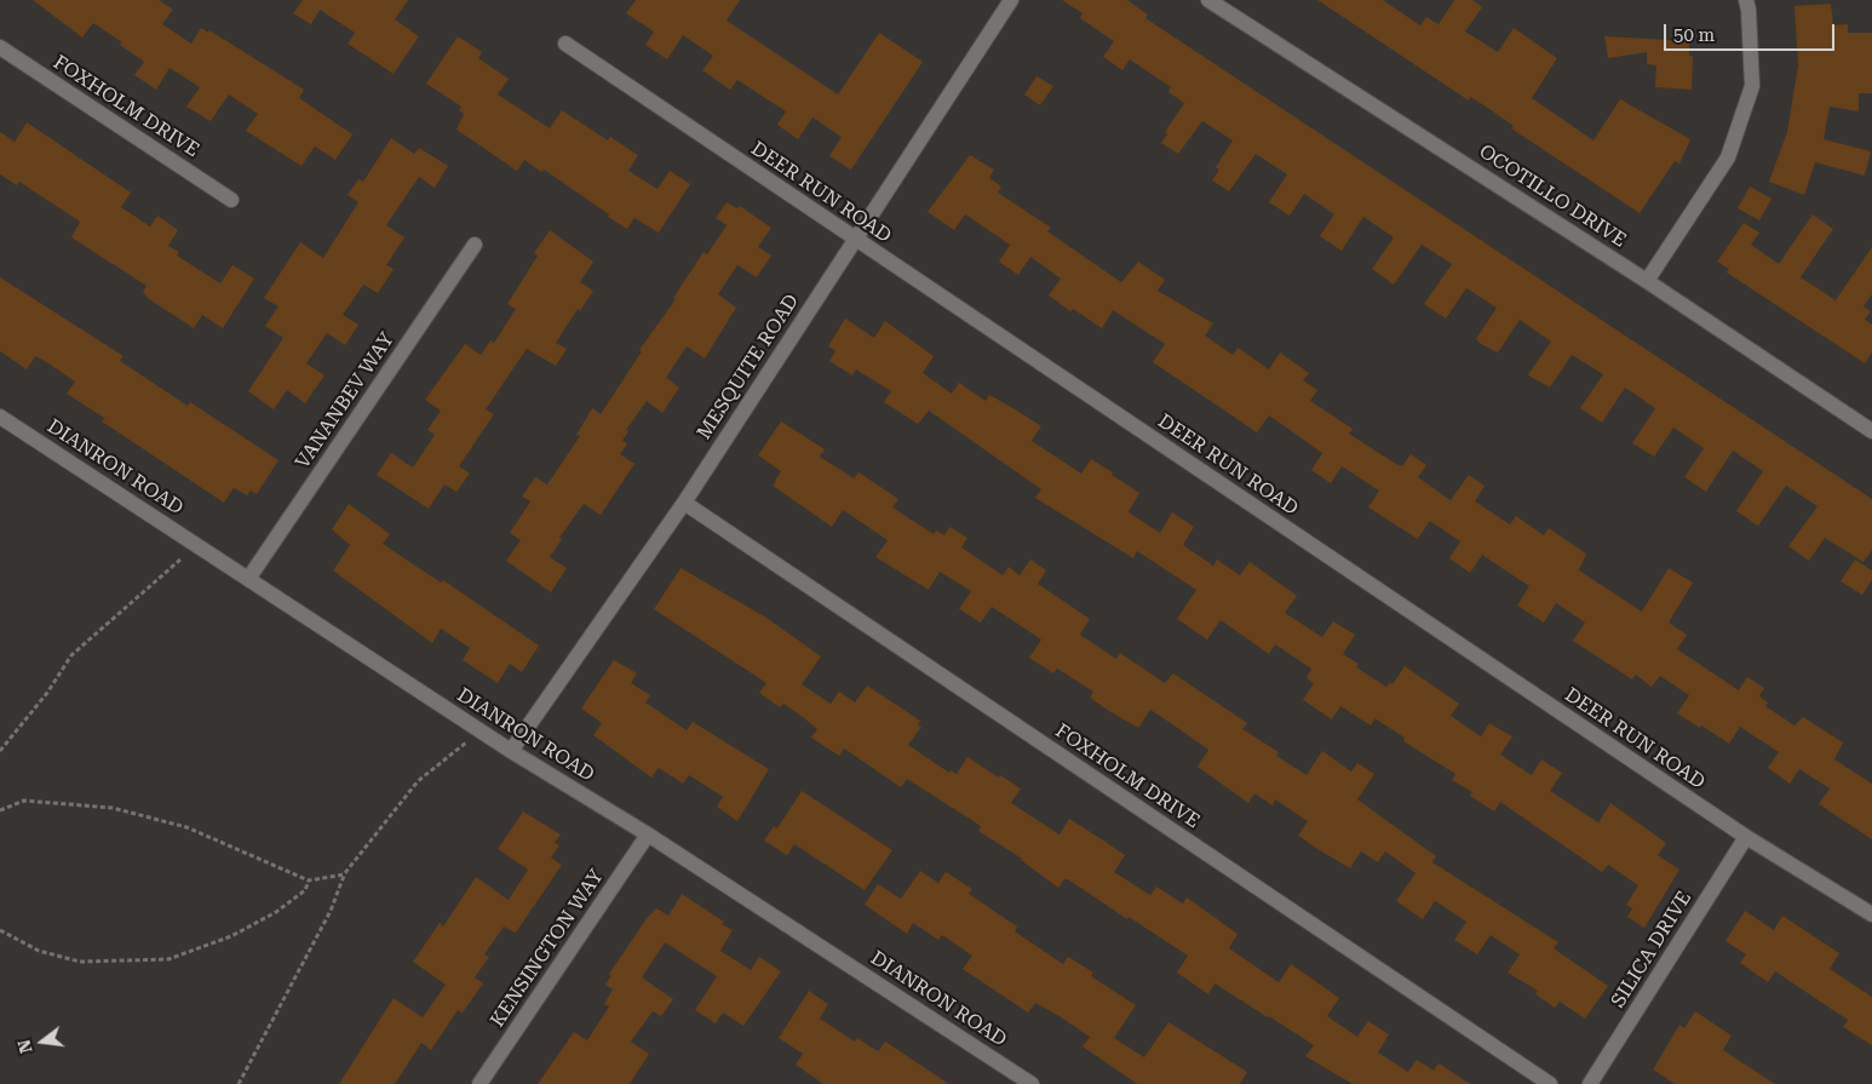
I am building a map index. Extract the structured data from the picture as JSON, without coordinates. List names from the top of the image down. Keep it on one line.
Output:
{"streets":{"street":["FOXHOLM DRIVE","DEER RUN ROAD","OCOTILLO DRIVE","MESQUITE ROAD","VANANBEV WAY","DIANRON ROAD","KENSINGTON WAY","SILICA DRIVE"]},"crossings":[["FOXHOLM DRIVE","MESQUITE ROAD"],["DEER RUN ROAD","MESQUITE ROAD"],["DEER RUN ROAD","SILICA DRIVE"],["MESQUITE ROAD","DIANRON ROAD"],["VANANBEV WAY","DIANRON ROAD"],["DIANRON ROAD","KENSINGTON WAY"]],"scale_bar":"50 m","north":"left"}
